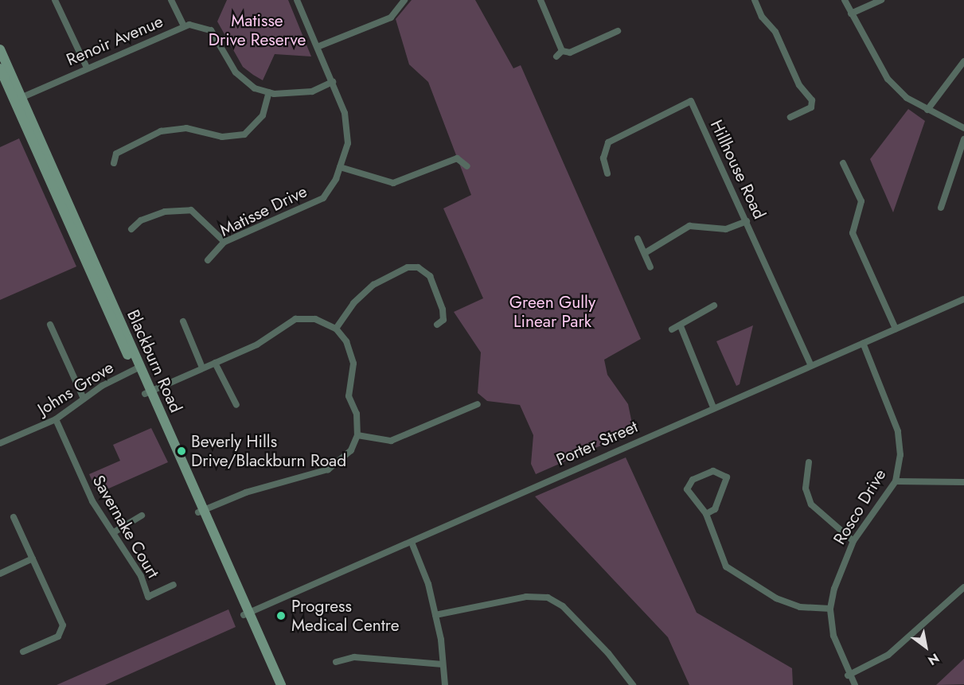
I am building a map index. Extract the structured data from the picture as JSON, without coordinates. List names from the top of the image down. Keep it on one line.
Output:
{"streets":{"main road":["Blackburn Road"],"street":["Renoir Avenue","Hillhouse Road","Matisse Drive","Johns Grove","Porter Street","Rosco Drive","Savernake Court"]},"crossings":[["Renoir Avenue","Matisse Drive"],["Renoir Avenue","Blackburn Road"],["Hillhouse Road","Porter Street"],["Blackburn Road","Johns Grove"],["Blackburn Road","Porter Street"],["Johns Grove","Savernake Court"],["Porter Street","Rosco Drive"]],"parks":["Matisse Drive Reserve","Green Gully Linear Park"],"places":["Beverly Hills Drive/Blackburn Road","Progress Medical Centre"],"north":"bottom right"}
